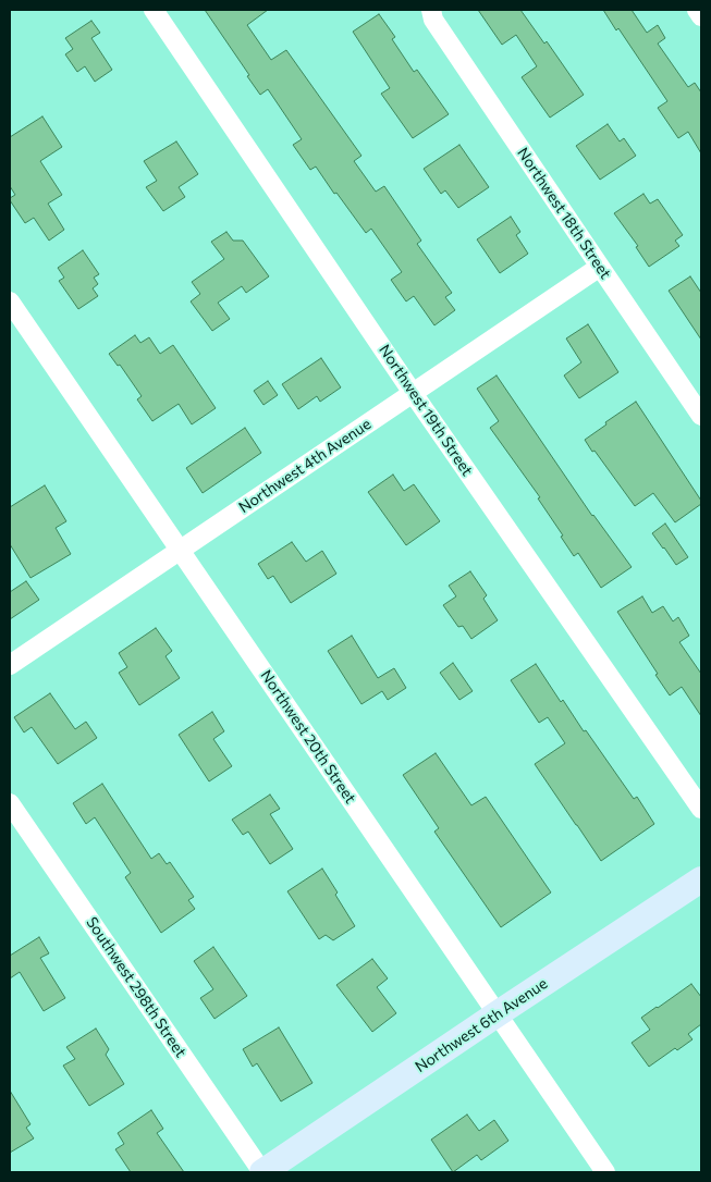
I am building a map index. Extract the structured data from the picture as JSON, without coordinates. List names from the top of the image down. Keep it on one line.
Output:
{"streets":{"street":["Northwest 18th Street","Northwest 19th Street","Northwest 4th Avenue","Northwest 20th Street","Southwest 298th Street","Northwest 6th Avenue"]},"crossings":[["Northwest 18th Street","Northwest 4th Avenue"],["Northwest 19th Street","Northwest 4th Avenue"],["Northwest 4th Avenue","Northwest 20th Street"],["Northwest 20th Street","Northwest 6th Avenue"],["Southwest 298th Street","Northwest 6th Avenue"]]}
